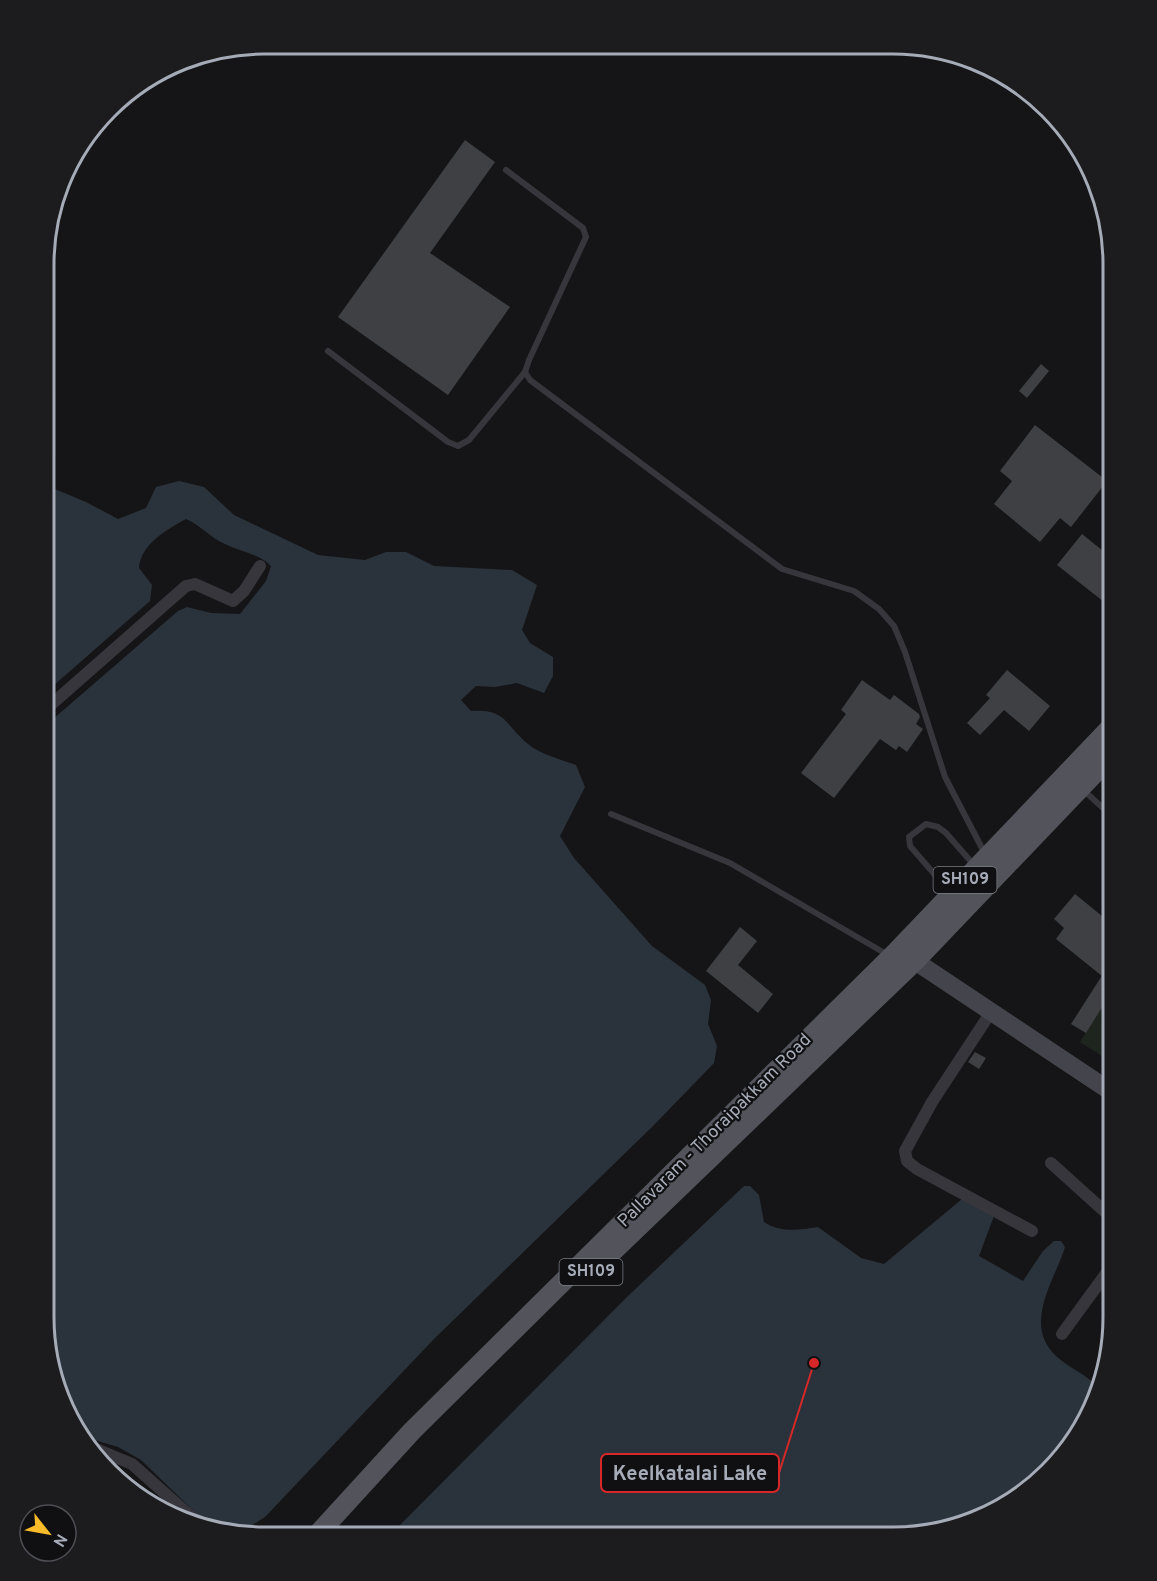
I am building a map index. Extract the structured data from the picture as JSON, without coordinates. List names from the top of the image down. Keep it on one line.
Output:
{"streets":{"main road":["SH109","Pallavaram - Thoraipakkam Road"]},"places":["Keelkatalai Lake"],"north":"bottom right"}
